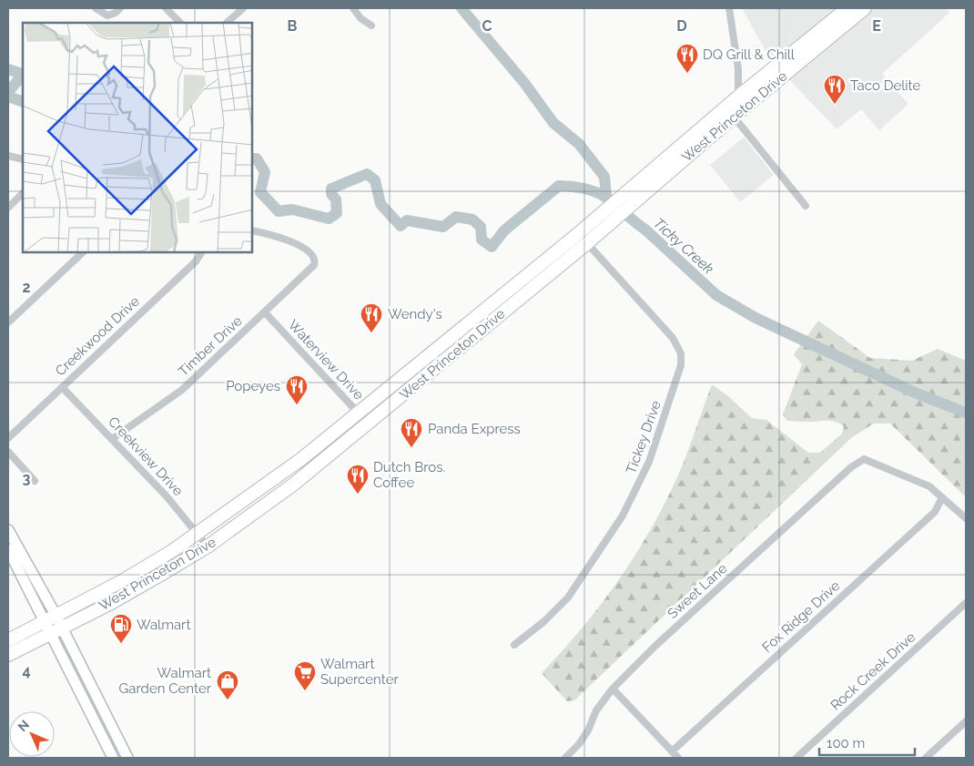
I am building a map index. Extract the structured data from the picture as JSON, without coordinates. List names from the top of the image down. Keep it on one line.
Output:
{"streets":{"highway":["West Princeton Drive"],"street":["Creekwood Drive","Timber Drive","Waterview Drive","Tickey Drive","Creekview Drive","Sweet Lane","Fox Ridge Drive","Rock Creek Drive"]},"crossings":[["West Princeton Drive","Waterview Drive"],["West Princeton Drive","Tickey Drive"],["West Princeton Drive","Creekview Drive"],["Creekwood Drive","Creekview Drive"],["Timber Drive","Waterview Drive"],["Timber Drive","Creekview Drive"],["Sweet Lane","Fox Ridge Drive"]],"water":["Ticky Creek"],"places":{"restaurant":["DQ Grill & Chill","Taco Delite","Wendy's","Popeyes","Panda Express","Dutch Bros. Coffee"],"fuel station":["Walmart"],"supermarket":["Walmart Supercenter"],"shop":["Walmart Garden Center"]},"scale_bar":"100 m","north":"top left","grid":{"columns":["B","C","D","E"],"rows":["2","3","4"]}}
